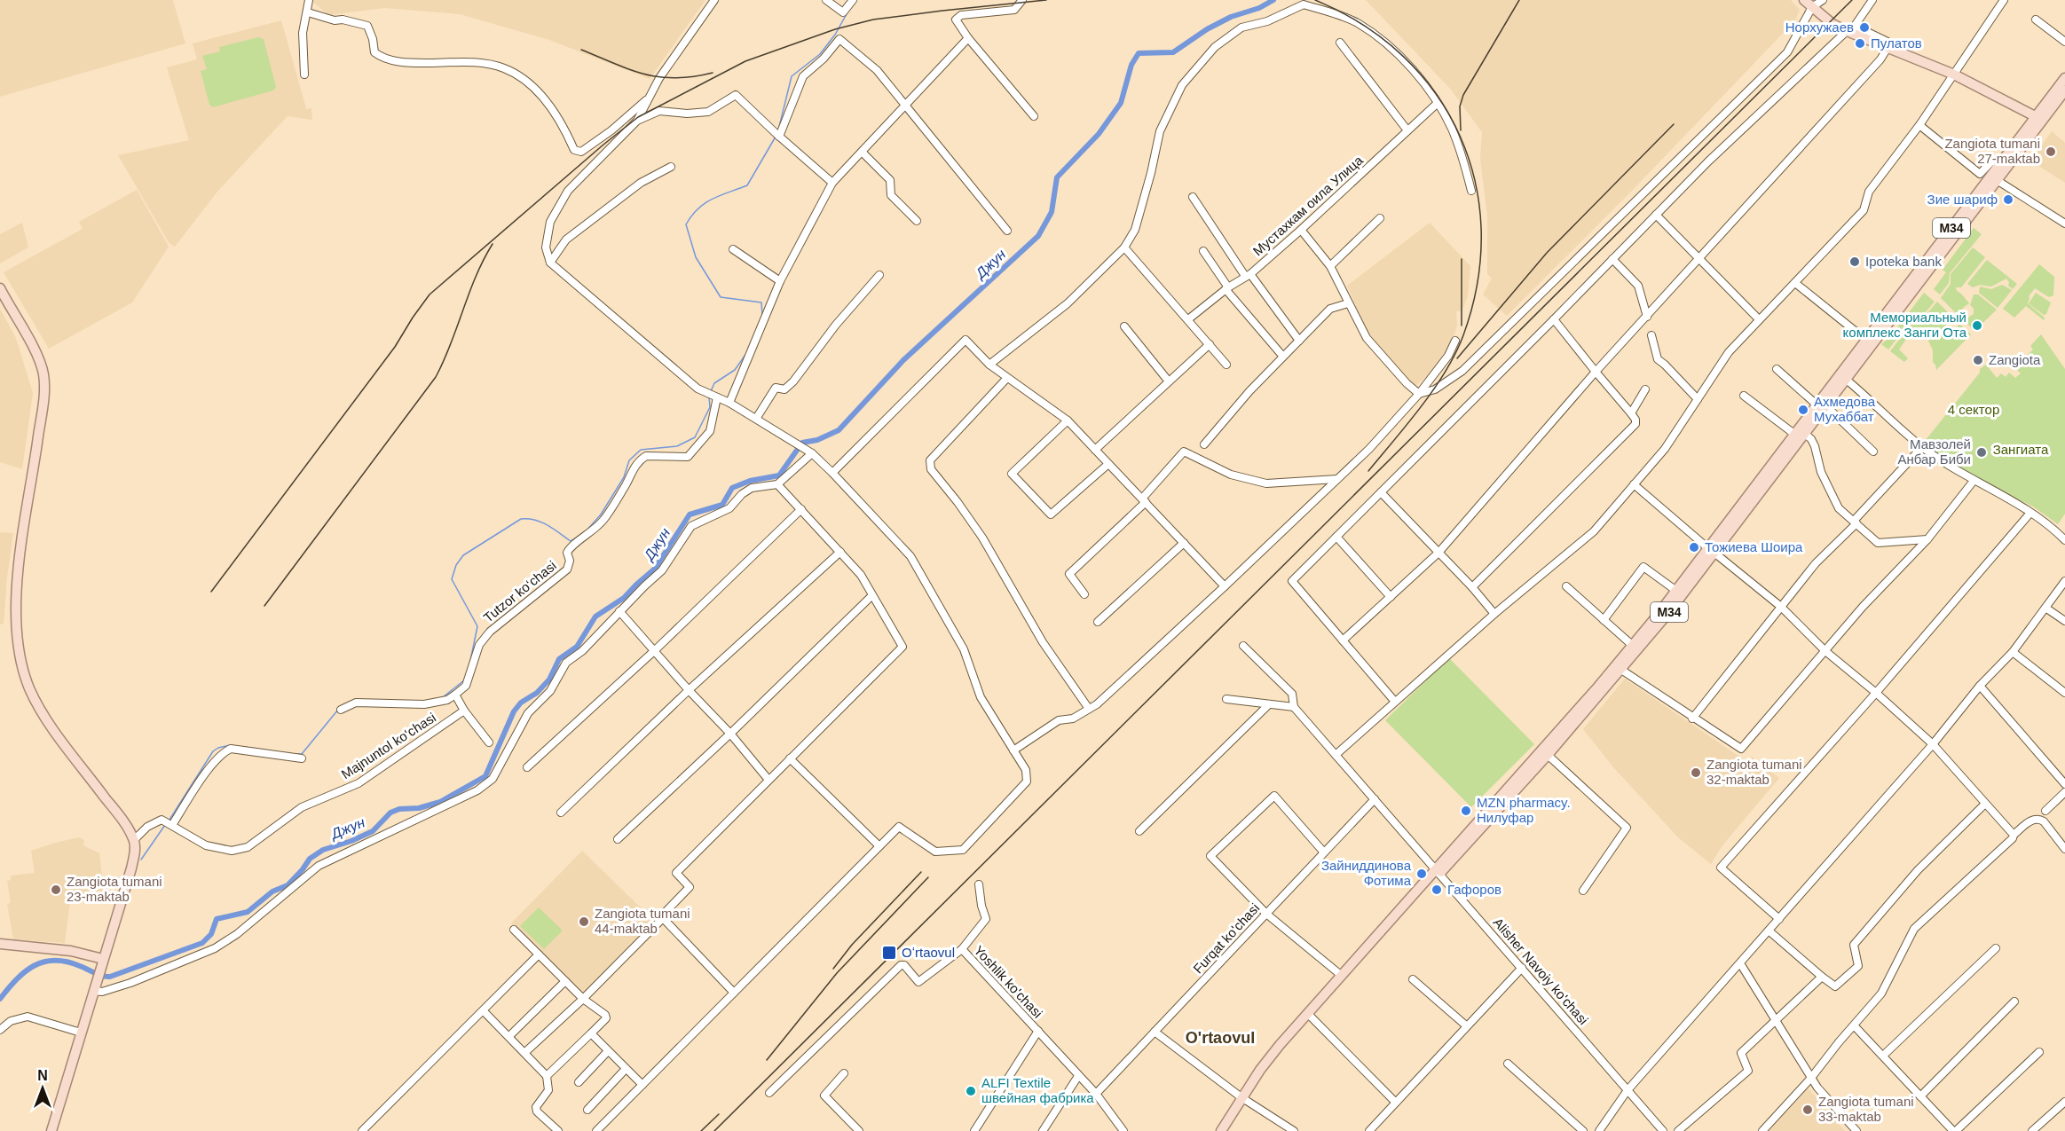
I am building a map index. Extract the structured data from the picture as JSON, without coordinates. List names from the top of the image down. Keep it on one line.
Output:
{"streets":{"main road":["M34"],"street":["Мустахкам оила Улица","Tutzor ko‘chasi","Majnuntol ko‘chasi","Furqat ko'chasi","Alisher Navoiy ko'chasi","Yoshlik ko'chasi"]},"crossings":[["M34","Alisher Navoiy ko'chasi"],["Furqat ko'chasi","Alisher Navoiy ko'chasi"],["Furqat ko'chasi","Yoshlik ko'chasi"]],"districts":["O'rtaovul"],"water":["Джун"],"parks":["4 сектор","Зангиата"],"places":{"other":["Норхужаев","Пулатов","Zangiota tumani 27-maktab","Зие шариф","Ipoteka bank","Мемориальный комплекс Занги Ота","Zangiota","Ахмедова Мухаббат","Мавзолей Анбар Биби","Тожиева Шоира","Zangiota tumani 32-maktab","MZN pharmacy. Нилуфар","Зайниддинова Фотима","Zangiota tumani 23-maktab","Гафоров","Zangiota tumani 44-maktab","ALFI Textile швейная фабрика","Zangiota tumani 33-maktab"],"transit":["Oʻrtaovul"]},"north":"top"}
